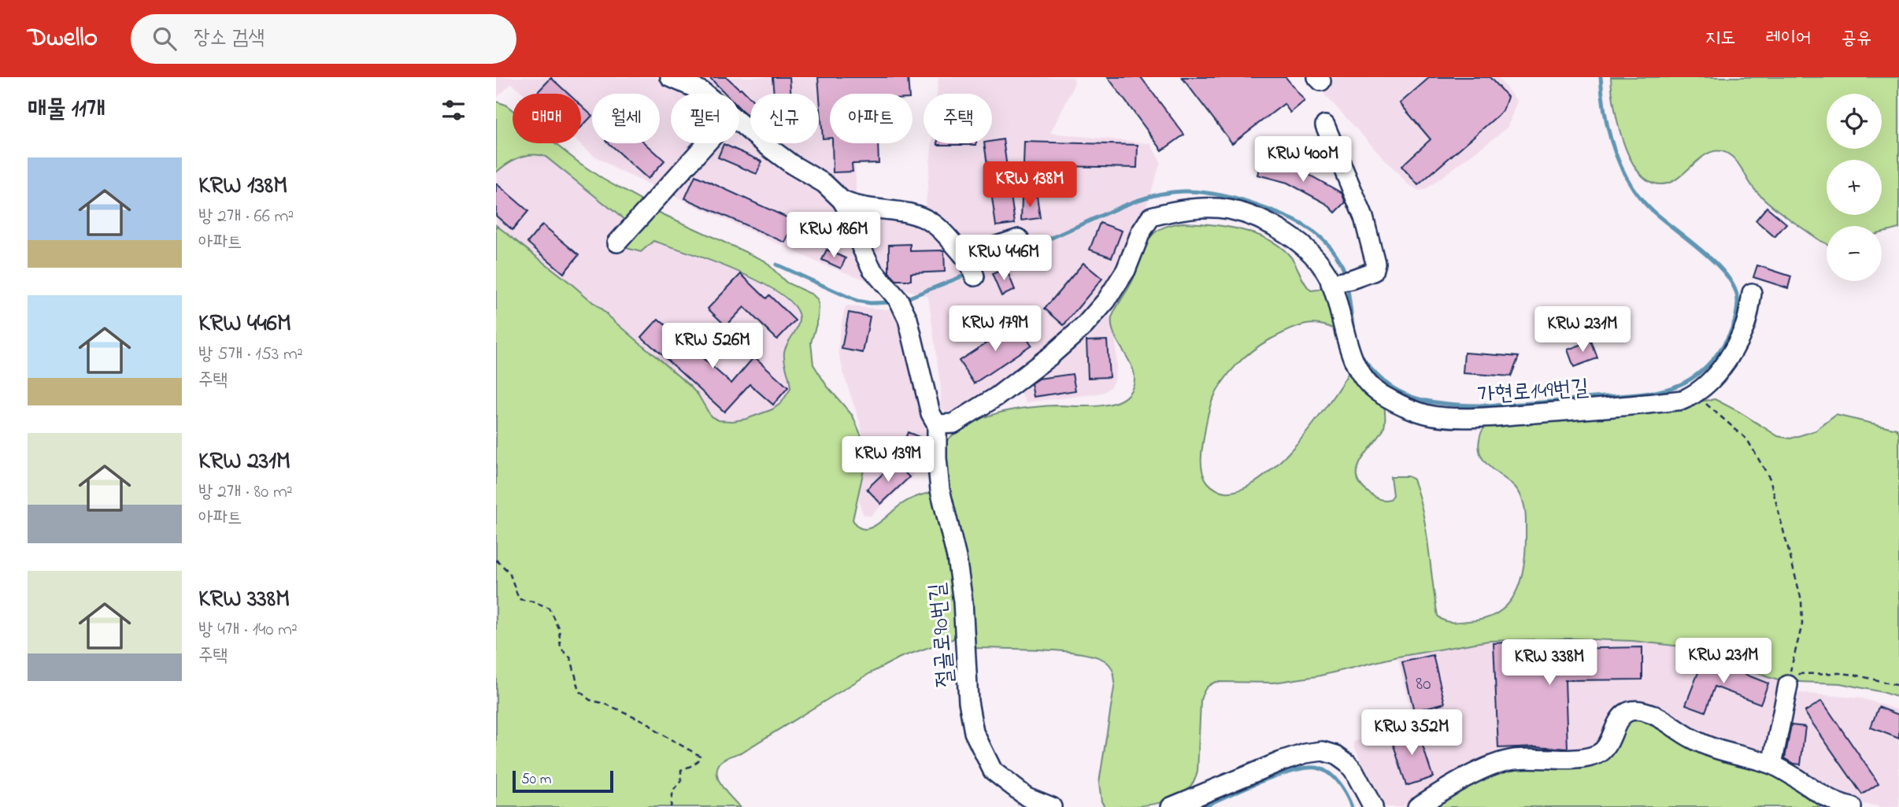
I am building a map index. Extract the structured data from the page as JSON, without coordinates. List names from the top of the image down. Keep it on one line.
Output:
{"streets":{"lane":["가현로149번길","절골로90번길"]},"crossings":[["가현로149번길","절골로90번길"]],"house_numbers":["80"],"scale_bar":"50 m","page":{"header":"Dwello","search":"장소 검색","nav":["지도","레이어","공유"],"heading":"매물 11개","map_buttons":["+","−"],"chip":["매매","월세","필터","신규","아파트","주택"],"price":["KRW 400M","KRW 138M","KRW 186M","KRW 446M","KRW 179M","KRW 231M","KRW 526M","KRW 139M","KRW 231M","KRW 338M","KRW 352M"],"list":[{"name":"KRW 138M","note":"방 2개 · 66 m² · 아파트"},{"name":"KRW 446M","note":"방 5개 · 153 m² · 주택"},{"name":"KRW 231M","note":"방 2개 · 80 m² · 아파트"},{"name":"KRW 338M","note":"방 4개 · 140 m² · 주택"}],"scale":"50 m"}}
